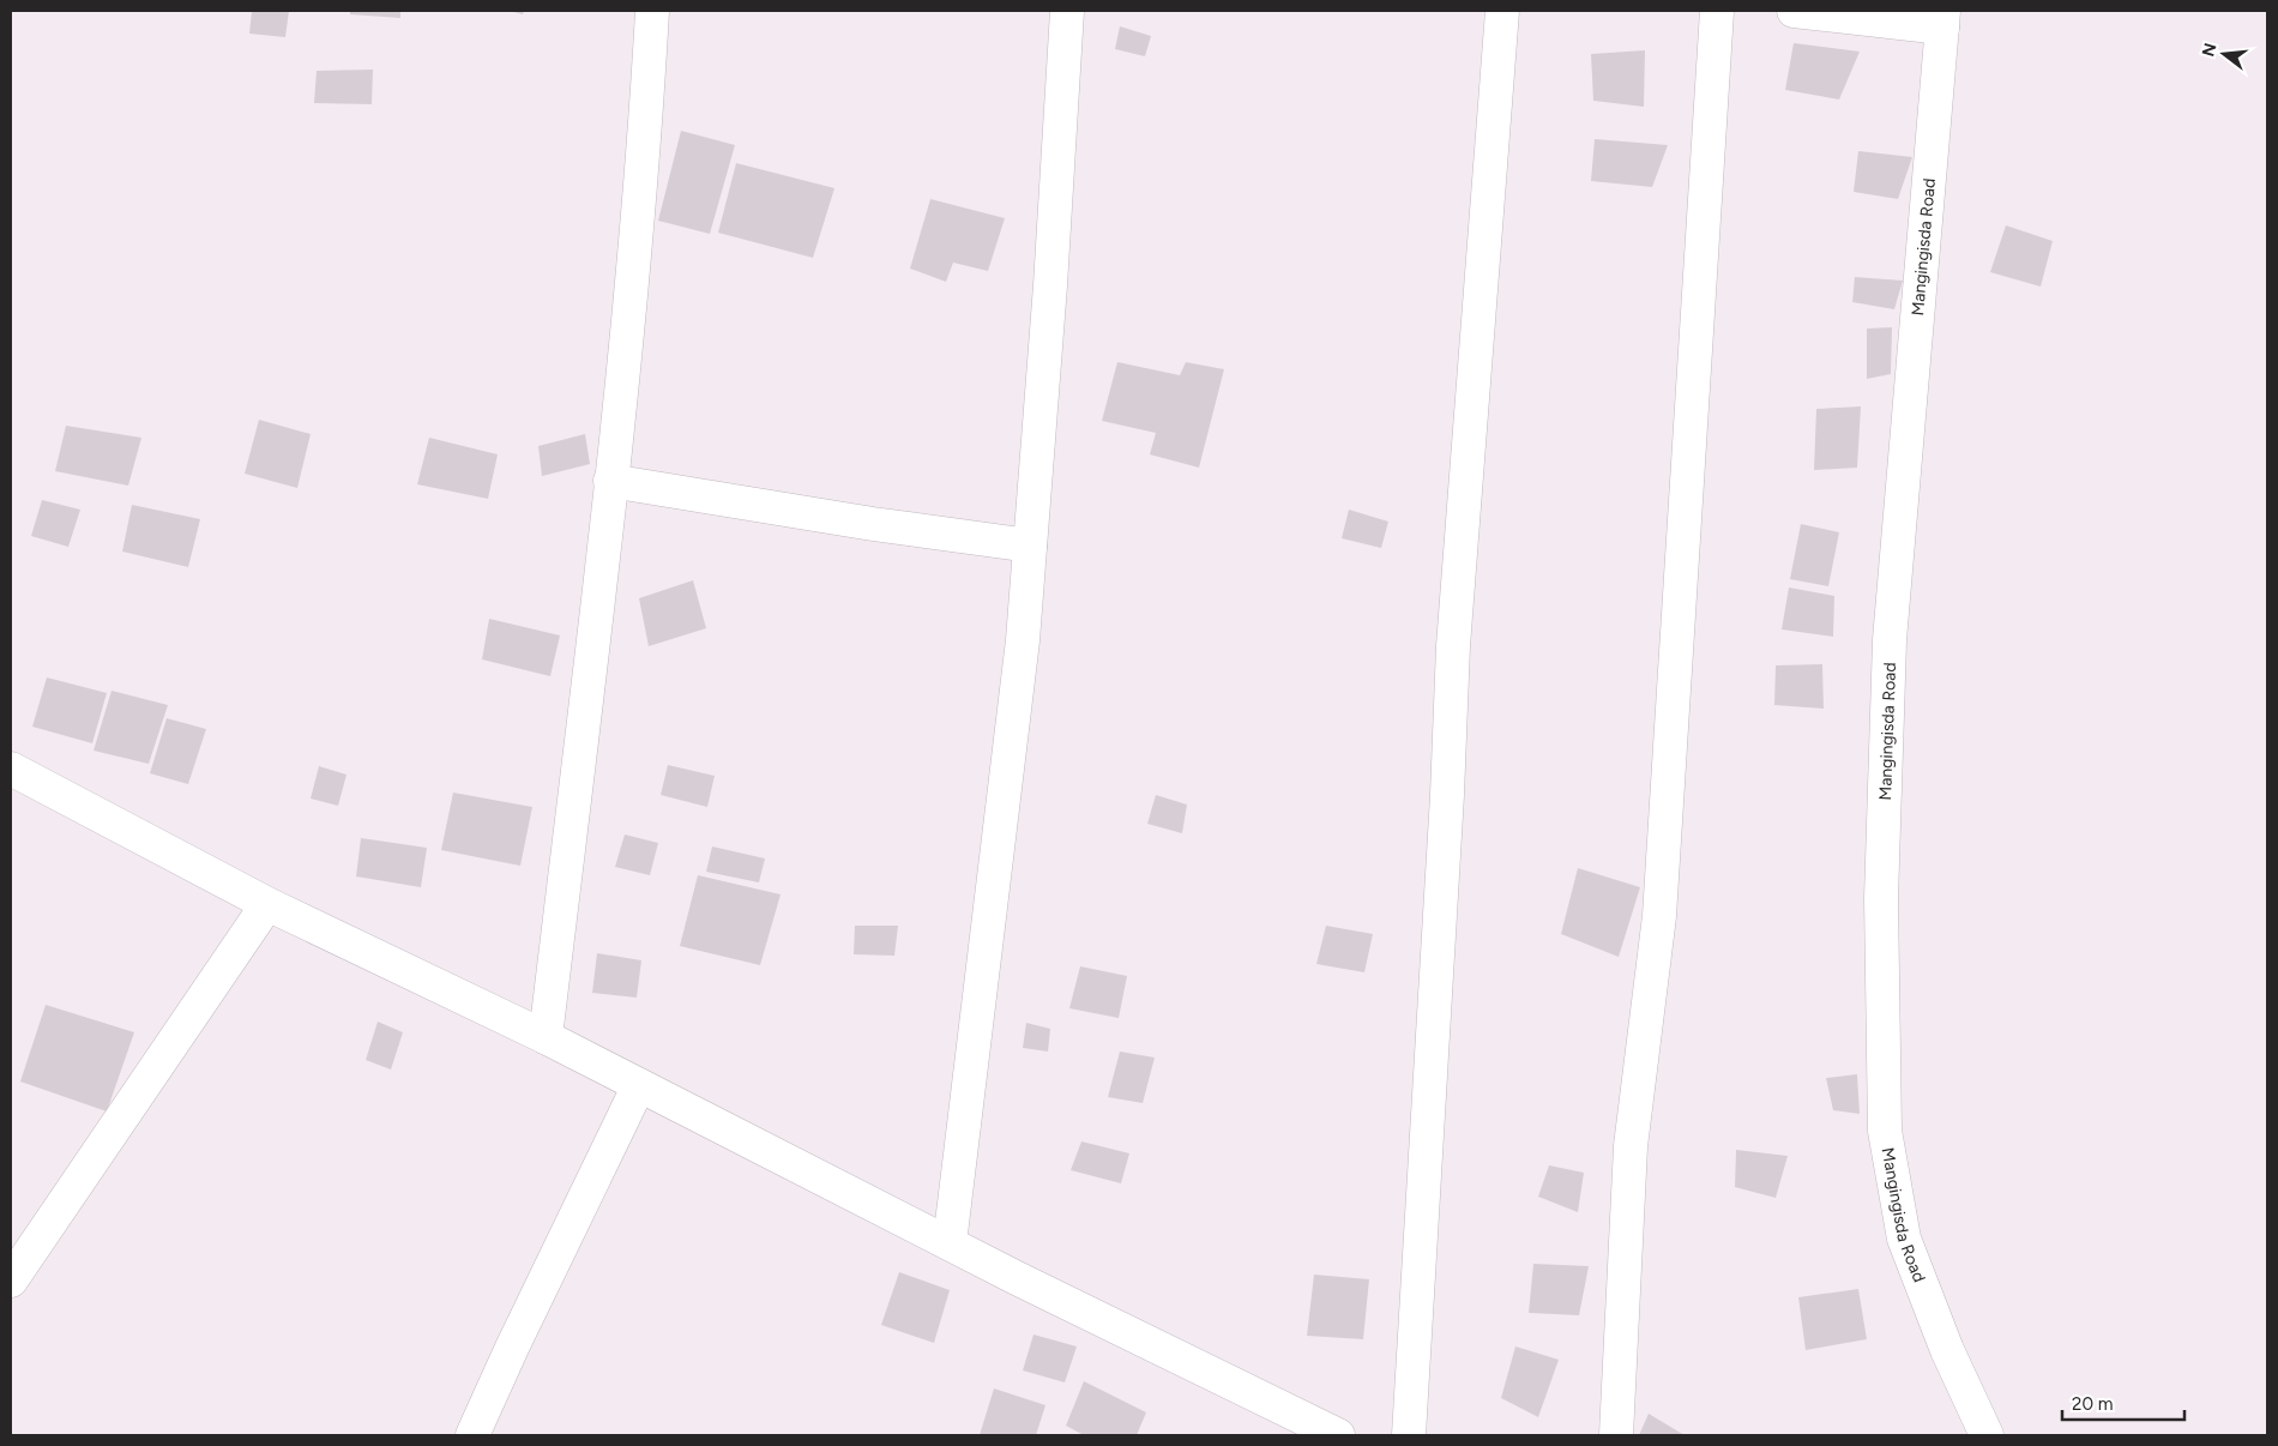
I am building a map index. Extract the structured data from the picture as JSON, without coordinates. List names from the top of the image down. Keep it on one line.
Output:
{"streets":{"street":["Mangingisda Road"]},"scale_bar":"20 m","north":"left"}
